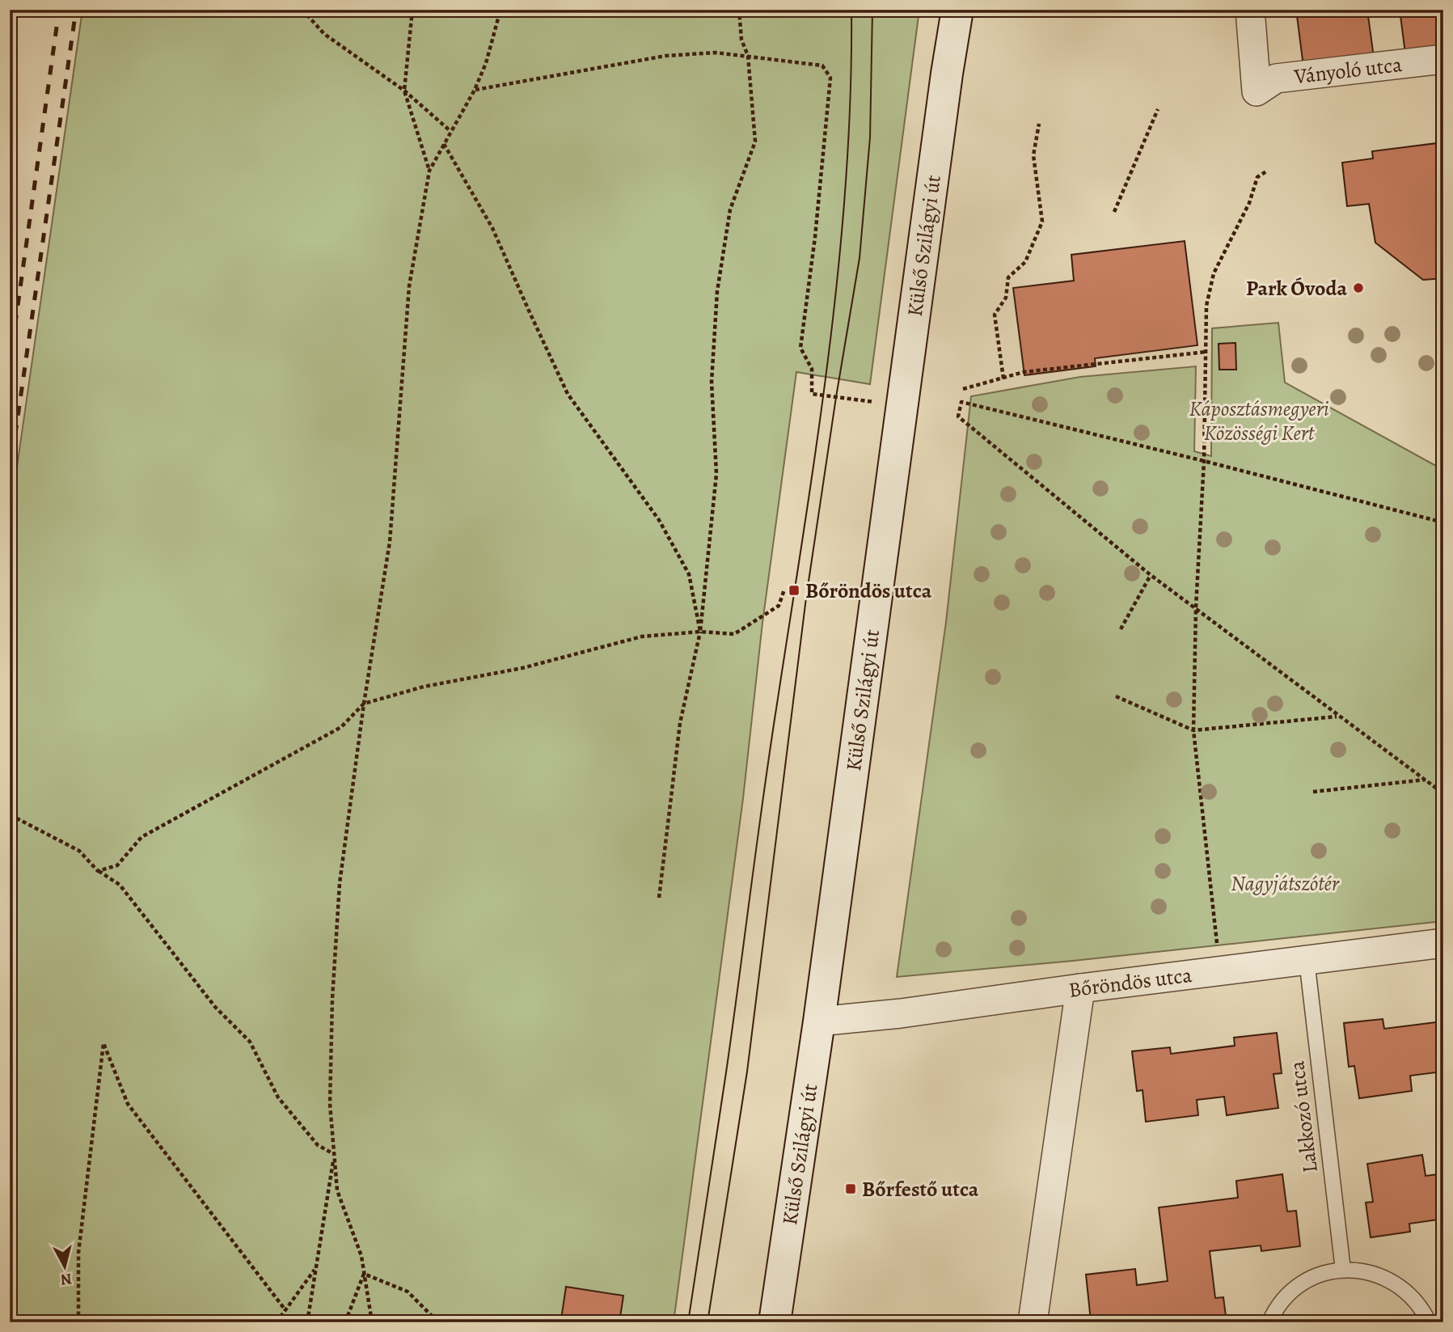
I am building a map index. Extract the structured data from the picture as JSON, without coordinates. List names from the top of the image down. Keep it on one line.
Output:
{"streets":{"street":["Ványoló utca","Külső Szilágyi út","Bőröndös utca"],"lane":["Lakkozó utca"]},"crossings":[["Külső Szilágyi út","Bőröndös utca"],["Bőröndös utca","Lakkozó utca"]],"parks":["Káposztásmegyeri Közösségi Kert","Nagyjátszótér"],"places":{"other":["Park Óvoda"],"transit":["Bőröndös utca","Bőrfestő utca"]},"north":"bottom"}
